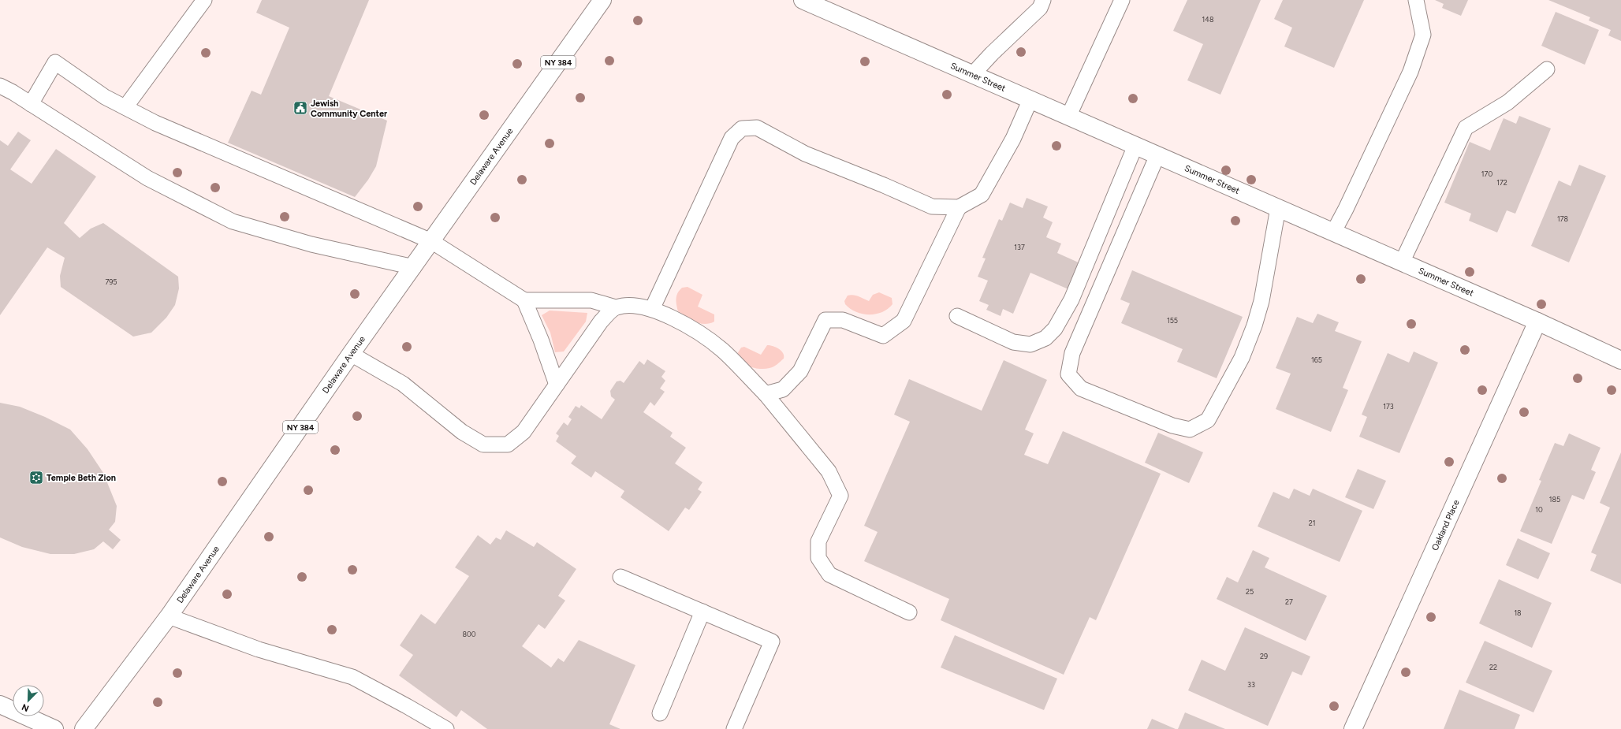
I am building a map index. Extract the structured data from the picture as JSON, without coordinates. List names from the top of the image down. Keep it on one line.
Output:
{"streets":{"street":["NY 384","Summer Street","Delaware Avenue","Oakland Place"]},"crossings":[["Summer Street","Oakland Place"]],"places":{"public building":["Jewish Community Center"],"synagogue":["Temple Beth Zion"]},"house_numbers":["148","170","172","178","137","795","155","165","173","185","10","21","25","27","18","800","29","22","33"],"north":"bottom left"}
